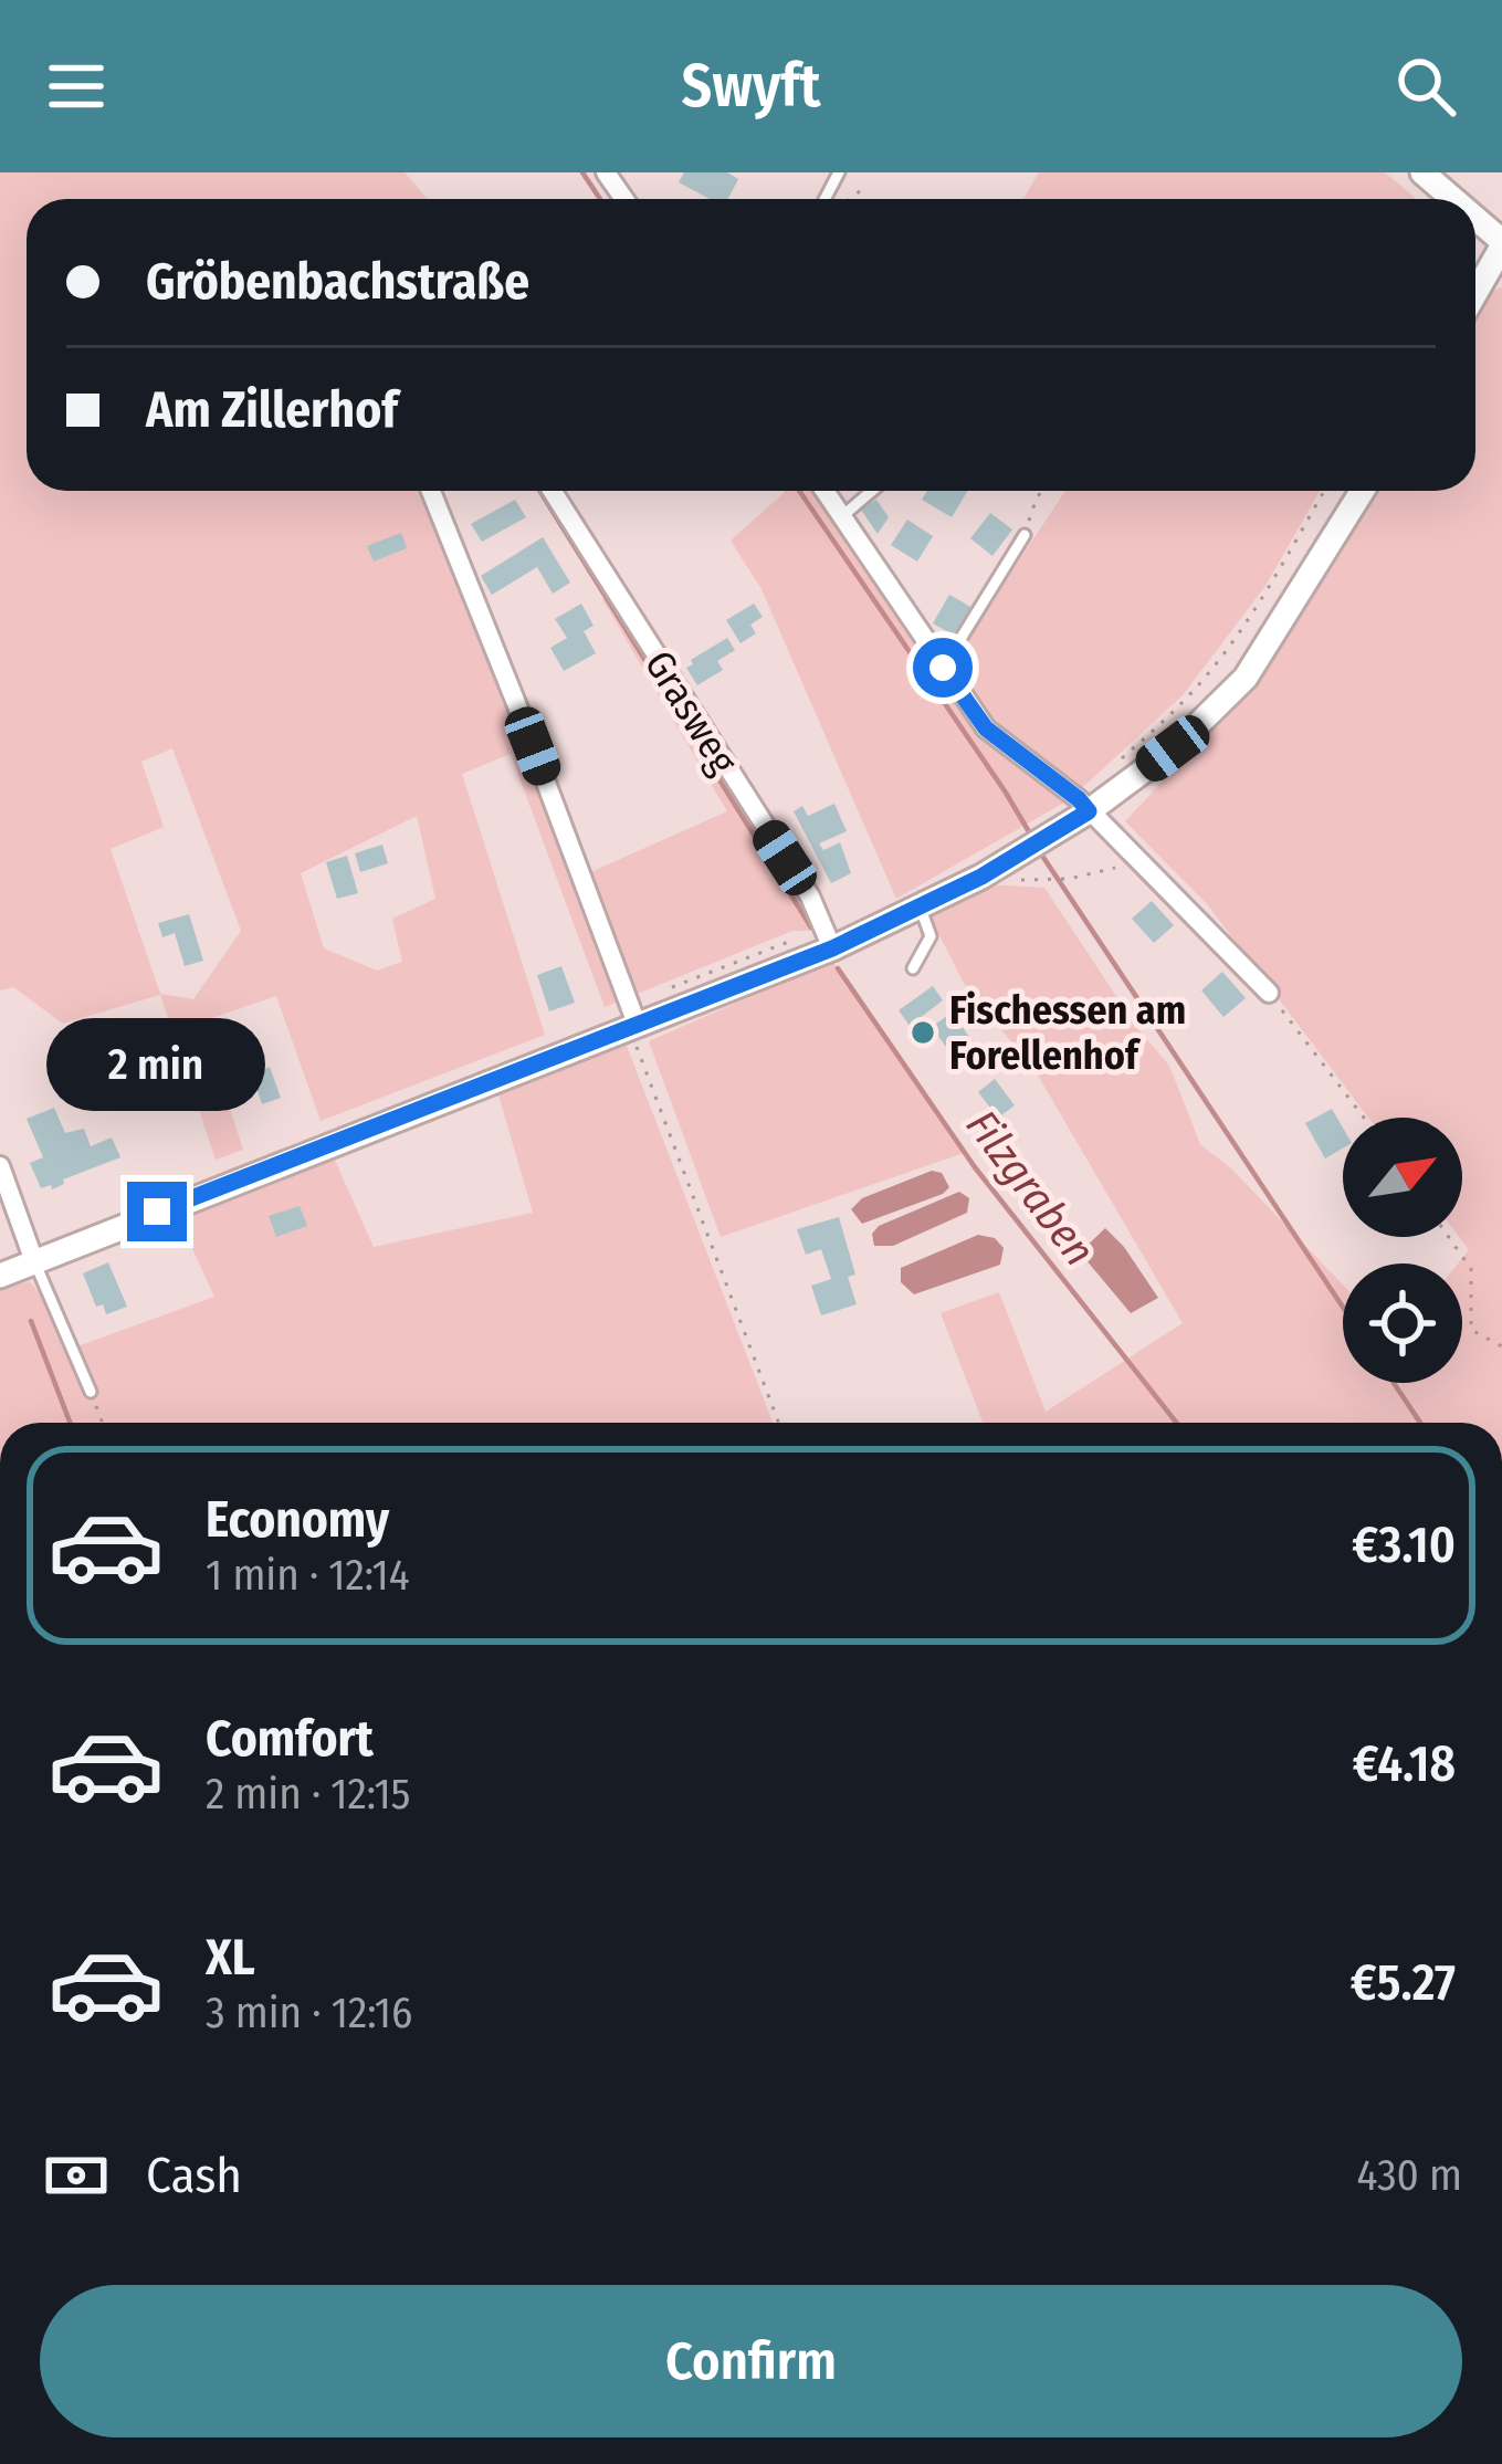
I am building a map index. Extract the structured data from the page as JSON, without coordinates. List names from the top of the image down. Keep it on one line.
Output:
{"streets":{"street":["Grasweg"]},"water":["Filzgraben"],"places":["Fischessen am Forellenhof"],"north":"top right","page":{"header":"Swyft","banner":["Gröbenbachstraße","Am Zillerhof"],"bubble":"2 min","list":[{"name":"Economy","note":"1 min · 12:14","value":"€3.10"},{"name":"Comfort","note":"2 min · 12:15","value":"€4.18"},{"name":"XL","note":"3 min · 12:16","value":"€5.27"}],"pay":["Cash","430 m"],"buttons":"Confirm"}}
